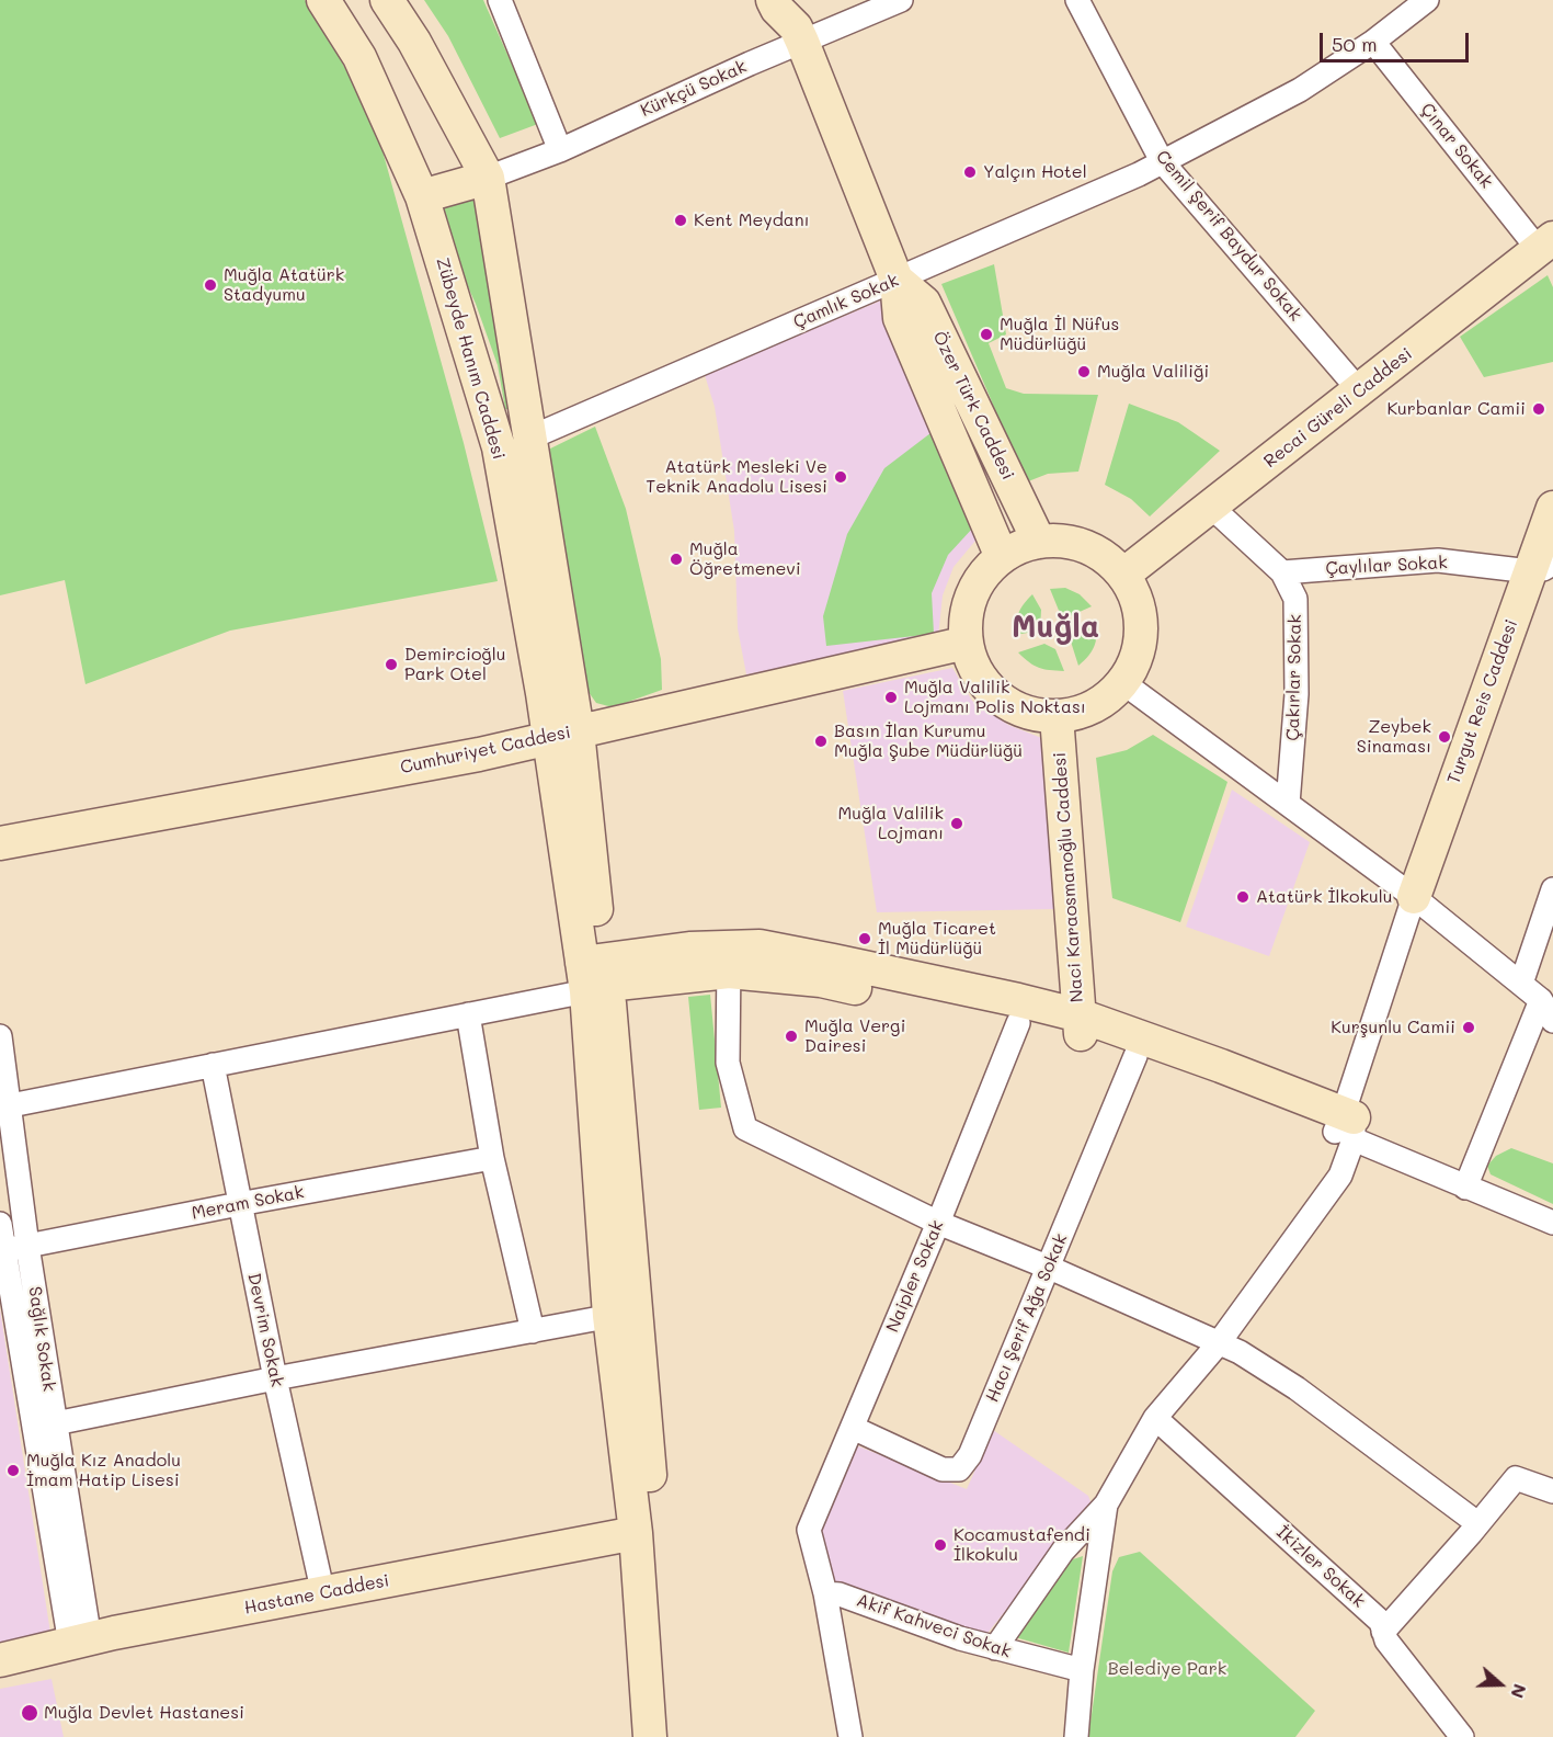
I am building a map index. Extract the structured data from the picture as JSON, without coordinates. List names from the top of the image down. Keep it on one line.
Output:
{"streets":{"main road":["Zübeyde Hanım Caddesi","Özer Türk Caddesi","Recai Güreli Caddesi","Turgut Reis Caddesi","Cumhuriyet Caddesi","Naci Karaosmanoğlu Caddesi","Hastane Caddesi"],"street":["Kürkçü Sokak","Çınar Sokak","Cemil Şerif Baydur Sokak","Çamlık Sokak","Çaylılar Sokak","Çakırlar Sokak","Meram Sokak","Naipler Sokak","Hacı Şerif Ağa Sokak","Devrim Sokak","Sağlık Sokak","İkizler Sokak","Akif Kahveci Sokak"]},"crossings":[["Kürkçü Sokak","Zübeyde Hanım Caddesi"],["Kürkçü Sokak","Özer Türk Caddesi"],["Çınar Sokak","Çamlık Sokak"],["Çınar Sokak","Recai Güreli Caddesi"],["Cemil Şerif Baydur Sokak","Çamlık Sokak"],["Cemil Şerif Baydur Sokak","Recai Güreli Caddesi"],["Çamlık Sokak","Zübeyde Hanım Caddesi"],["Çamlık Sokak","Özer Türk Caddesi"],["Zübeyde Hanım Caddesi","Cumhuriyet Caddesi"],["Özer Türk Caddesi","Recai Güreli Caddesi"],["Özer Türk Caddesi","Cumhuriyet Caddesi"],["Özer Türk Caddesi","Naci Karaosmanoğlu Caddesi"],["Recai Güreli Caddesi","Çakırlar Sokak"],["Recai Güreli Caddesi","Cumhuriyet Caddesi"],["Recai Güreli Caddesi","Naci Karaosmanoğlu Caddesi"],["Çaylılar Sokak","Çakırlar Sokak"],["Çaylılar Sokak","Turgut Reis Caddesi"],["Cumhuriyet Caddesi","Naci Karaosmanoğlu Caddesi"],["Meram Sokak","Devrim Sokak"],["Meram Sokak","Sağlık Sokak"],["Naipler Sokak","Hacı Şerif Ağa Sokak"],["Naipler Sokak","Akif Kahveci Sokak"],["Devrim Sokak","Hastane Caddesi"],["Sağlık Sokak","Hastane Caddesi"]],"districts":["Muğla"],"parks":["Belediye Park"],"places":["Yalçın Hotel","Kent Meydanı","Muğla Atatürk Stadyumu","Muğla İl Nüfus Müdürlüğü","Muğla Valiliği","Kurbanlar Camii","Atatürk Mesleki Ve Teknik Anadolu Lisesi","Muğla Öğretmenevi","Demircioğlu Park Otel","Muğla Valilik Lojmanı Polis Noktası","Zeybek Sinaması","Basın İlan Kurumu Muğla Şube Müdürlüğü","Muğla Valilik Lojmanı","Atatürk İlkokulu","Muğla Ticaret İl Müdürlüğü","Kurşunlu Camii","Muğla Vergi Dairesi","Muğla Kız Anadolu İmam Hatip Lisesi","Kocamustafendi İlkokulu","Muğla Devlet Hastanesi"],"scale_bar":"50 m","north":"right"}
